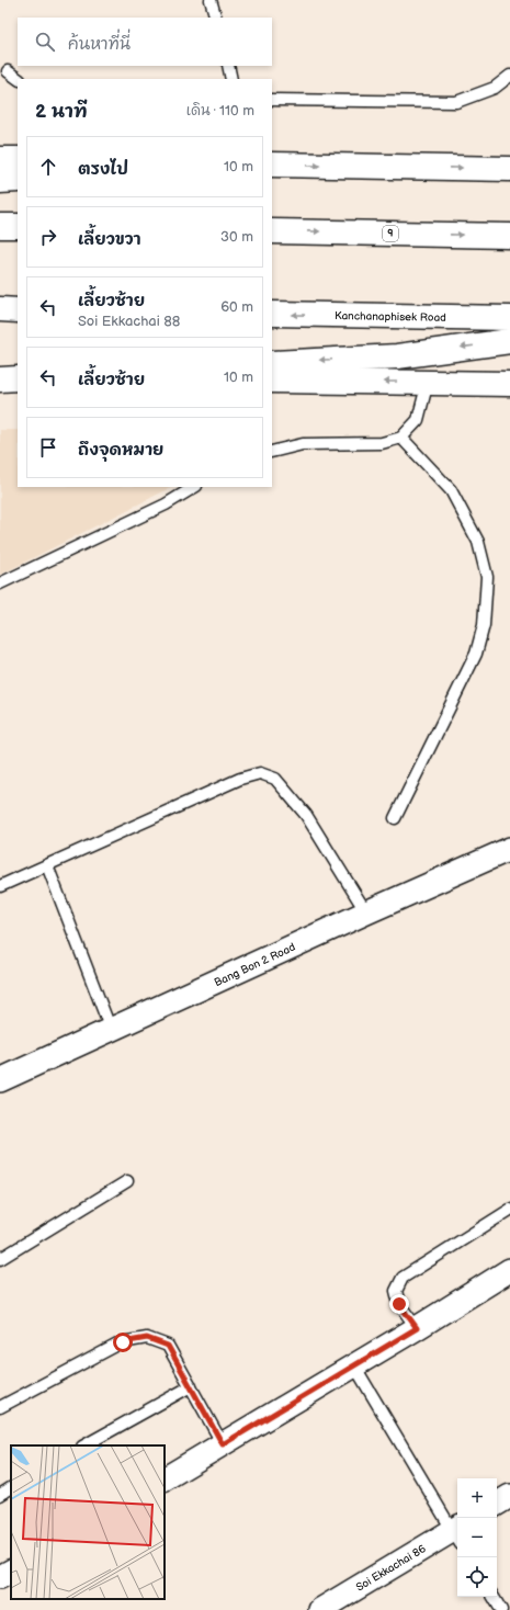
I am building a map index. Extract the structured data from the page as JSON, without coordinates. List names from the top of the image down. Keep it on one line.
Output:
{"streets":{"main road":["9","Kanchanaphisek Road"],"street":["Bang Bon 2 Road","Soi Ekkachai 86"]},"page":{"search":"ค้นหาที่นี่","heading":["2 นาที","เดิน · 110 m"],"list":[["ตรงไป","10 m"],["เลี้ยวขวา","30 m"],["เลี้ยวซ้าย","Soi Ekkachai 88","60 m"],["เลี้ยวซ้าย","10 m"],"ถึงจุดหมาย"],"map_buttons":["+","−"]}}
